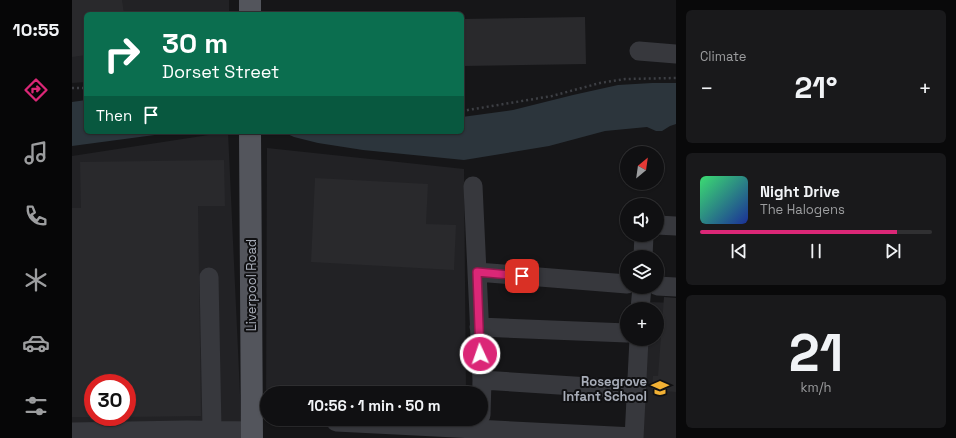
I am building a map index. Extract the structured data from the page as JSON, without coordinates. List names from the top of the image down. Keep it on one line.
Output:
{"streets":{"main road":["Liverpool Road"]},"places":{"school or university":["Rosegrove Infant School"]},"north":"top right","page":{"tabs":"10:55","tile":["Climate",["21","km/h"]],"turn":["30 m","Dorset Street"],"heat":["−","21°","+"],"then":"Then","map_buttons":"+","song":["Night Drive","The Halogens"],"limit":"30","trip":"10:56 · 1 min · 50 m"}}
